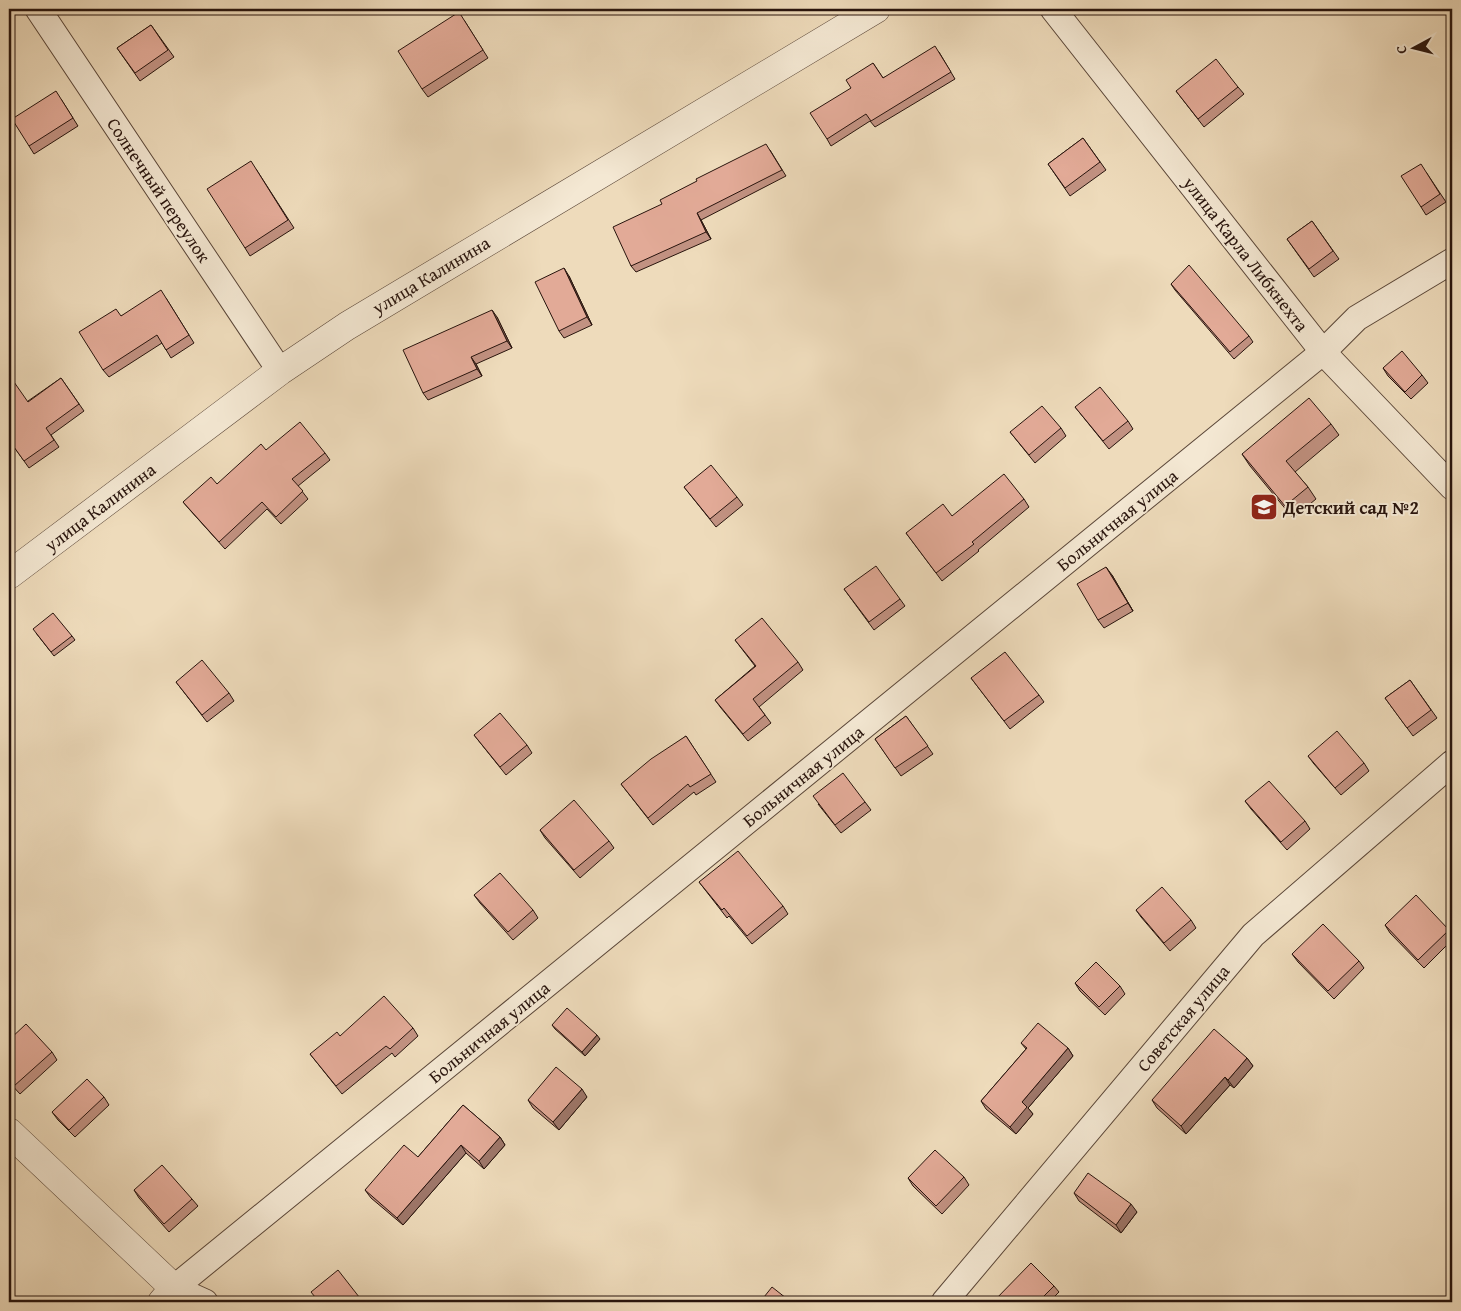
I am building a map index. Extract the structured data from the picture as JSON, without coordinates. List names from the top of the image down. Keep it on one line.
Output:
{"streets":{"street":["Солнечный переулок","улица Карла Либкнехта","улица Калинина","Больничная улица","Советская улица"]},"crossings":[["Солнечный переулок","улица Калинина"],["улица Карла Либкнехта","Больничная улица"]],"places":{"school or university":["Детский сад №2"]},"north":"left"}
